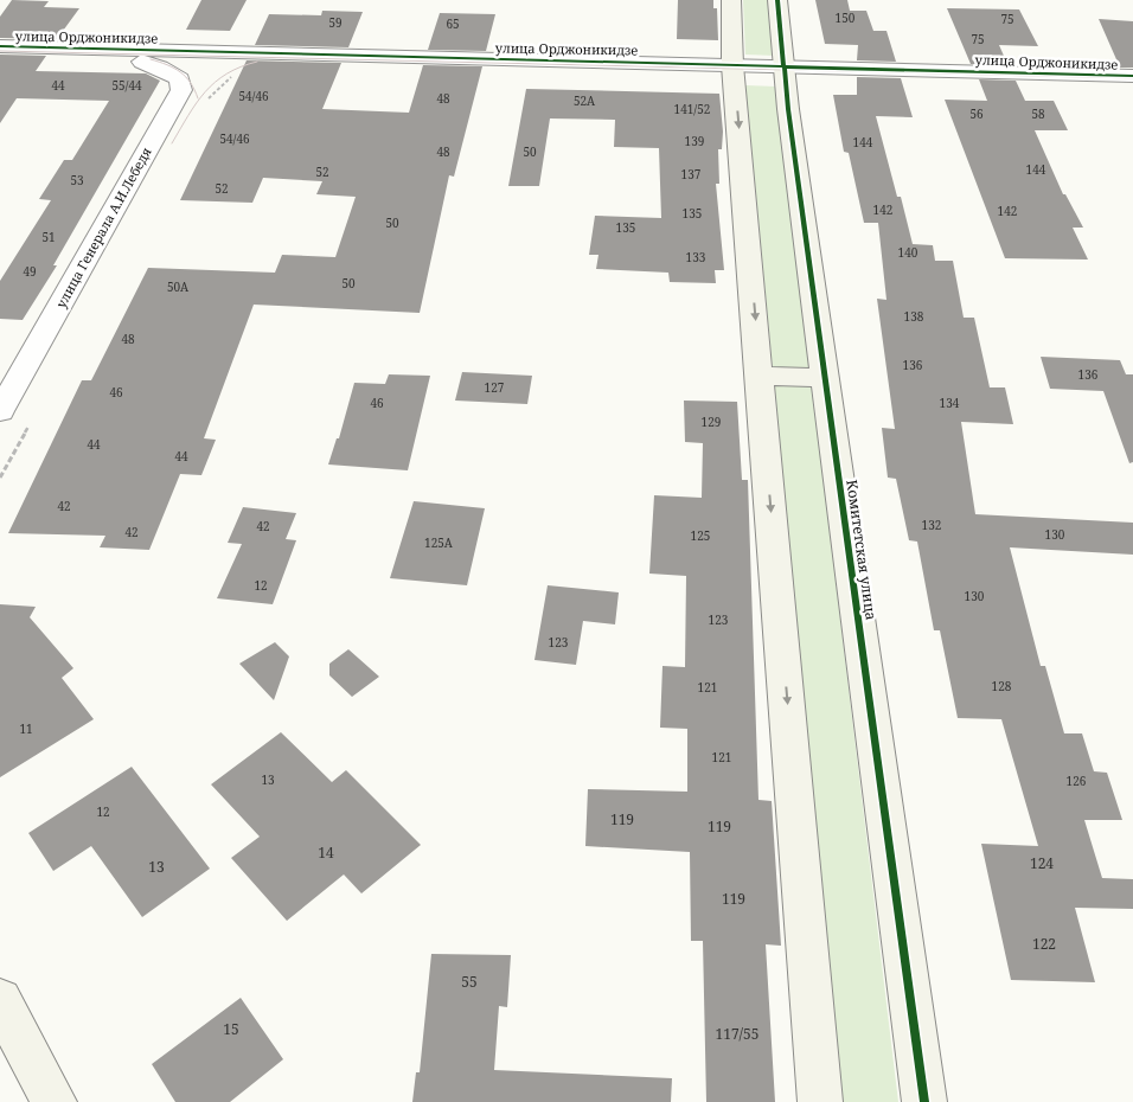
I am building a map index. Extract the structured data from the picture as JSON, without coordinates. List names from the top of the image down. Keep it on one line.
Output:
{"streets":{"street":["улица Орджоникидзе","улица Генерала А.И.Лебедя","Комитетская улица"]},"crossings":[["улица Орджоникидзе","улица Генерала А.И.Лебедя"],["улица Орджоникидзе","Комитетская улица"]],"house_numbers":["150","75","59","65","75","44","55/44","54/46","48","52А","141/52","56","58","54/46","139","144","48","50","144","52","137","53","52","142","142","135","50","135","51","140","133","49","50","50А","138","48","136","136","127","46","46","134","129","44","44","42","132","42","42","130","125","125А","12","130","123","123","128","121","11","121","13","126","12","119","119","14","124","13","119","122","55","15","117/55"]}
